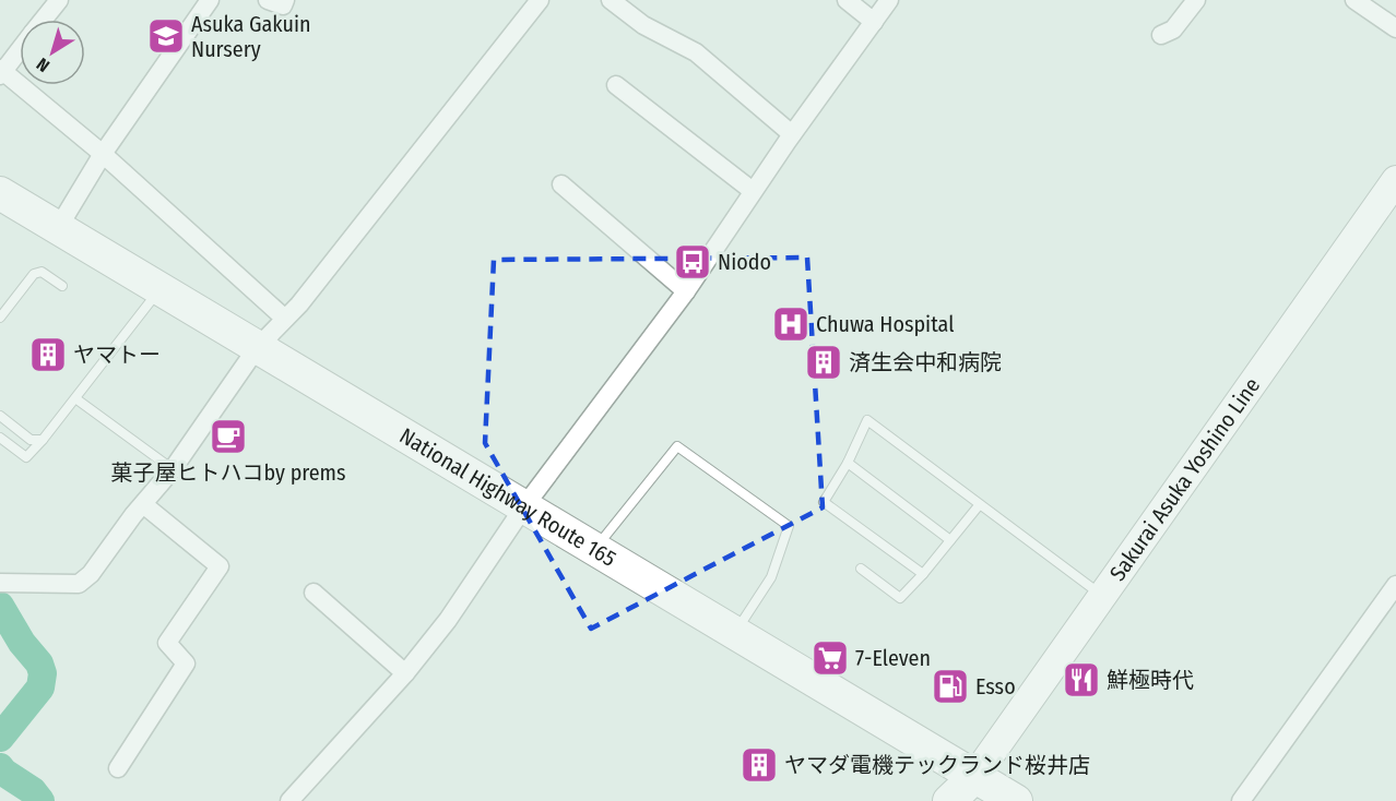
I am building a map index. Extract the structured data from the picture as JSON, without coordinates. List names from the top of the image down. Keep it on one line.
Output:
{"streets":{"highway":["National Highway Route 165"],"main road":["Sakurai Asuka Yoshino Line"]},"crossings":[["Sakurai Asuka Yoshino Line","National Highway Route 165"]],"places":{"school or university":["Asuka Gakuin Nursery"],"bus stop":["Niodo"],"hospital":["Chuwa Hospital"],"building":["ヤマトー","済生会中和病院","ヤマダ電機テックランド桜井店"],"cafe":["菓子屋ヒトハコby prems"],"supermarket":["7-Eleven"],"restaurant":["鮮極時代"],"fuel station":["Esso"]},"north":"bottom left"}
